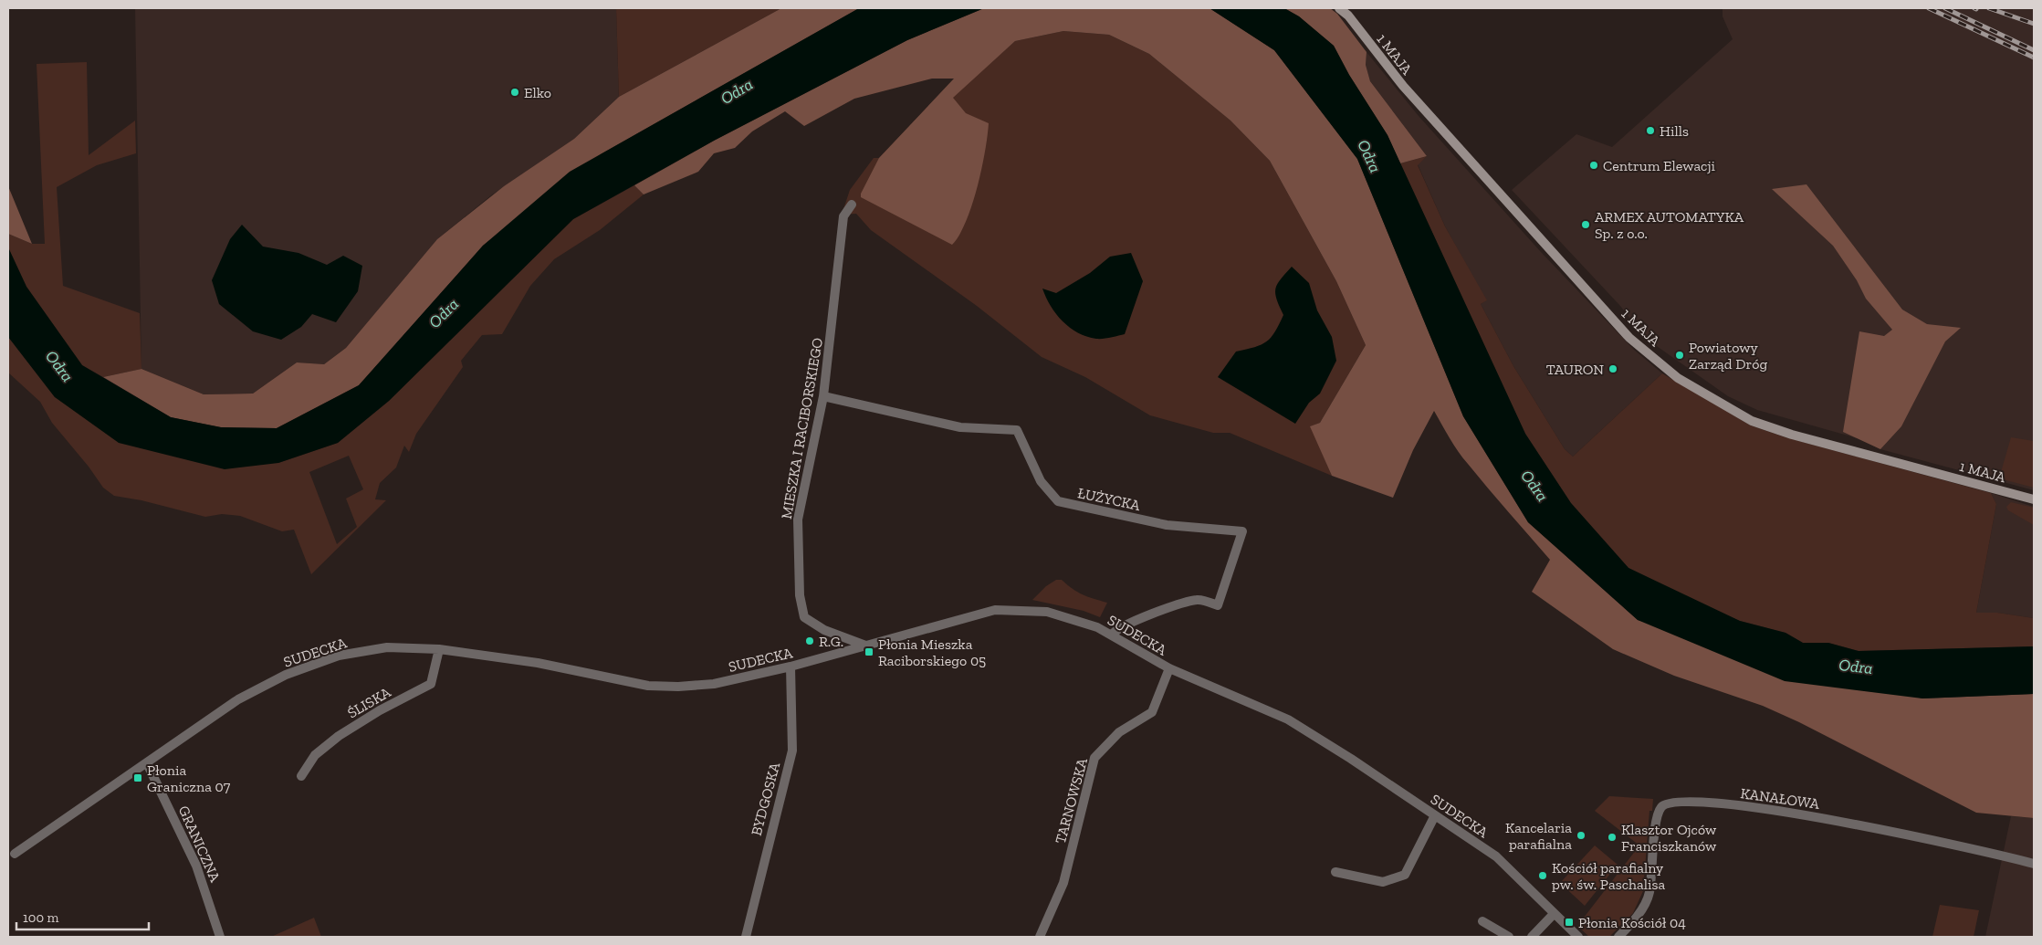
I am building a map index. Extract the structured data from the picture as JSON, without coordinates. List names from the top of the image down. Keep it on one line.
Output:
{"streets":{"street":["1 MAJA","MIESZKA I RACIBORSKIEGO","ŁUŻYCKA","SUDECKA","ŚLISKA","KANAŁOWA","BYDGOSKA","TARNOWSKA","GRANICZNA"]},"crossings":[["MIESZKA I RACIBORSKIEGO","ŁUŻYCKA"],["MIESZKA I RACIBORSKIEGO","SUDECKA"],["ŁUŻYCKA","SUDECKA"],["SUDECKA","ŚLISKA"],["SUDECKA","BYDGOSKA"],["SUDECKA","TARNOWSKA"],["SUDECKA","GRANICZNA"]],"water":["Odra"],"places":{"other":["Elko","Hills","Centrum Elewacji","ARMEX AUTOMATYKA Sp. z o.o.","Powiatowy Zarząd Dróg","TAURON","R.G.","Kancelaria parafialna","Klasztor Ojców Franciszkanów","Kościół parafialny pw. św. Paschalisa"],"transit":["Płonia Mieszka Raciborskiego 05","Płonia Graniczna 07","Płonia Kościół 04"]},"scale_bar":"100 m"}
